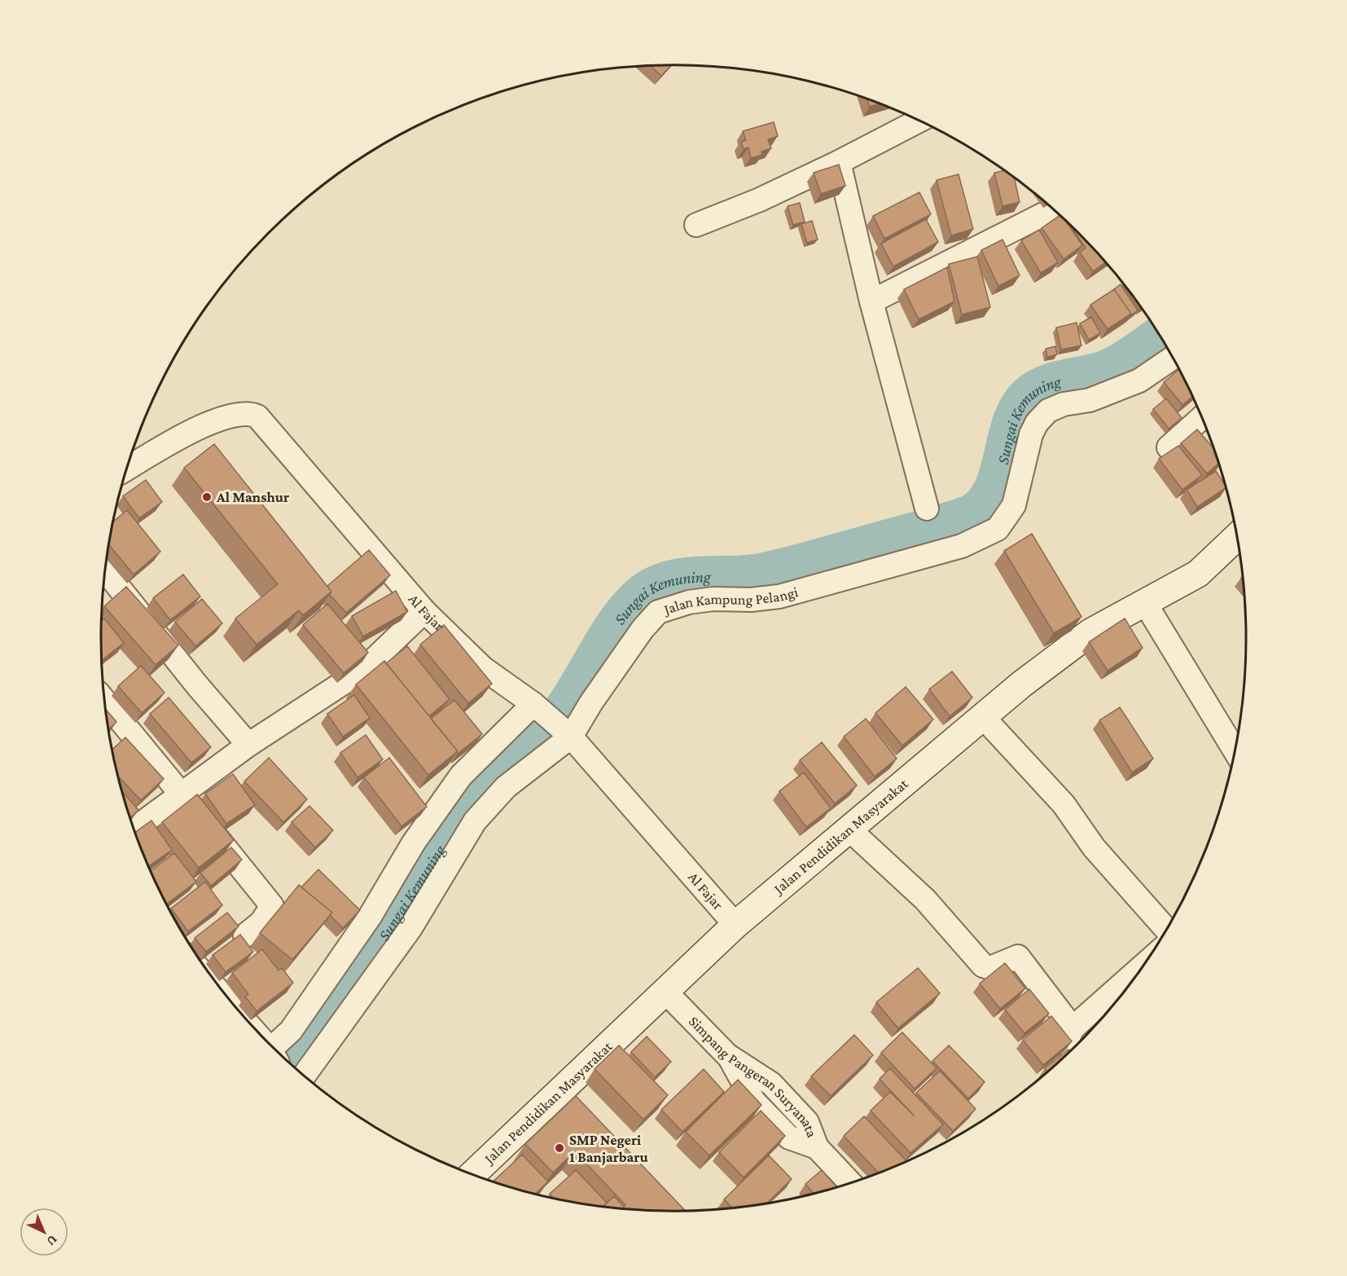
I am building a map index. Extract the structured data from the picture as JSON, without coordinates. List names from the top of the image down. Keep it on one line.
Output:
{"streets":{"street":["Jalan Kampung Pelangi","Al Fajar","Jalan Pendidikan Masyarakat","Simpang Pangeran Suryanata"]},"crossings":[["Jalan Kampung Pelangi","Al Fajar"],["Al Fajar","Jalan Pendidikan Masyarakat"],["Jalan Pendidikan Masyarakat","Simpang Pangeran Suryanata"]],"water":["Sungai Kemuning"],"places":["Al Manshur","SMP Negeri 1 Banjarbaru"],"north":"bottom right"}
